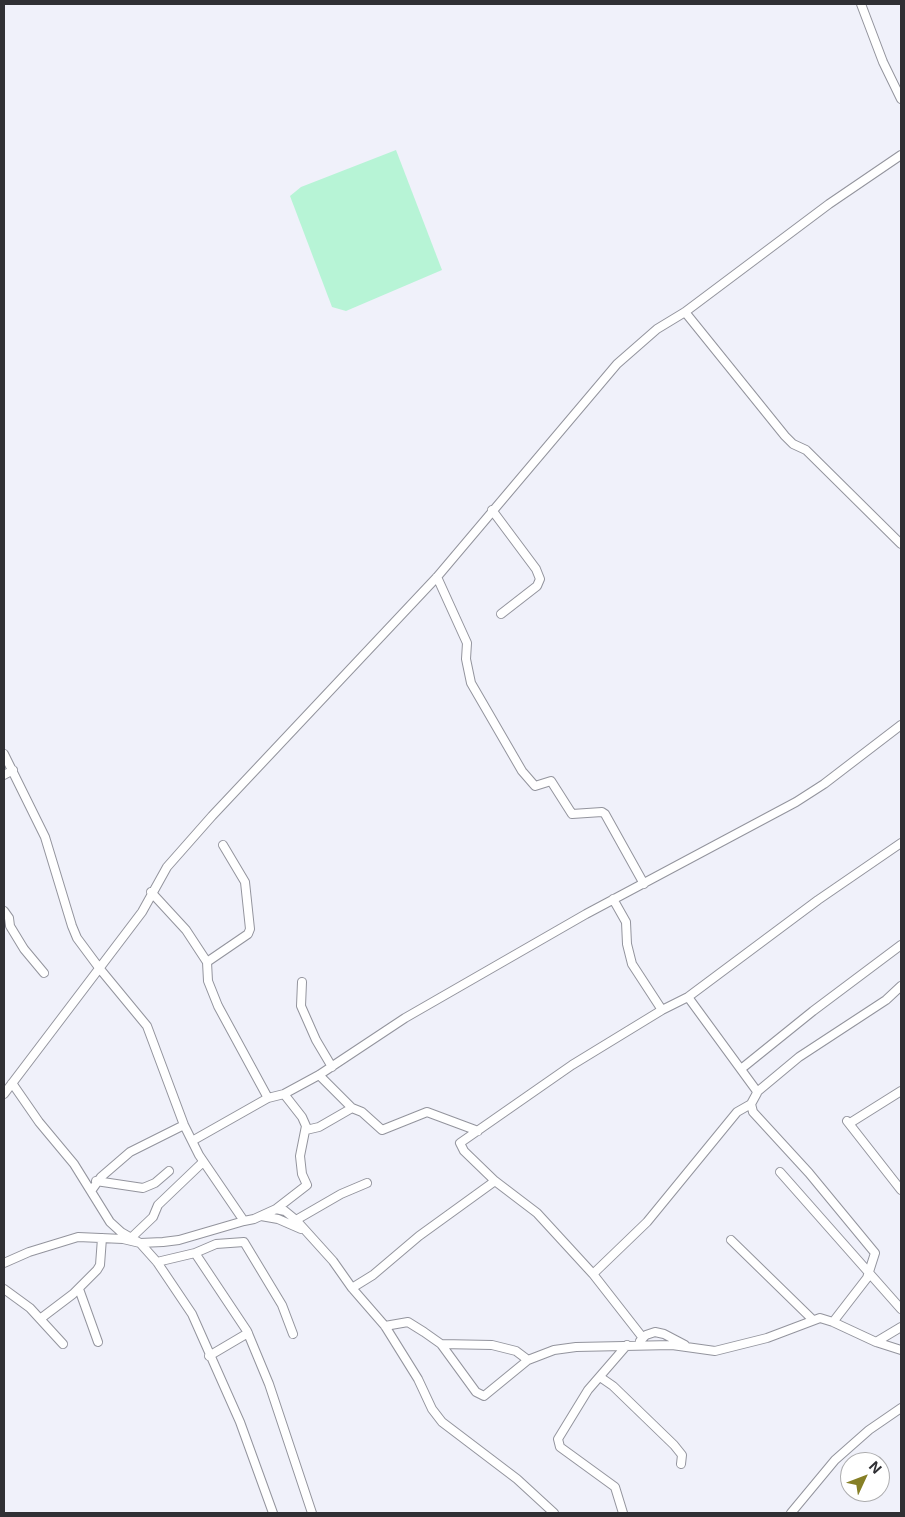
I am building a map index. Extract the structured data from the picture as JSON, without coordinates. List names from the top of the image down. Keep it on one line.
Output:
{"north":"top right"}
